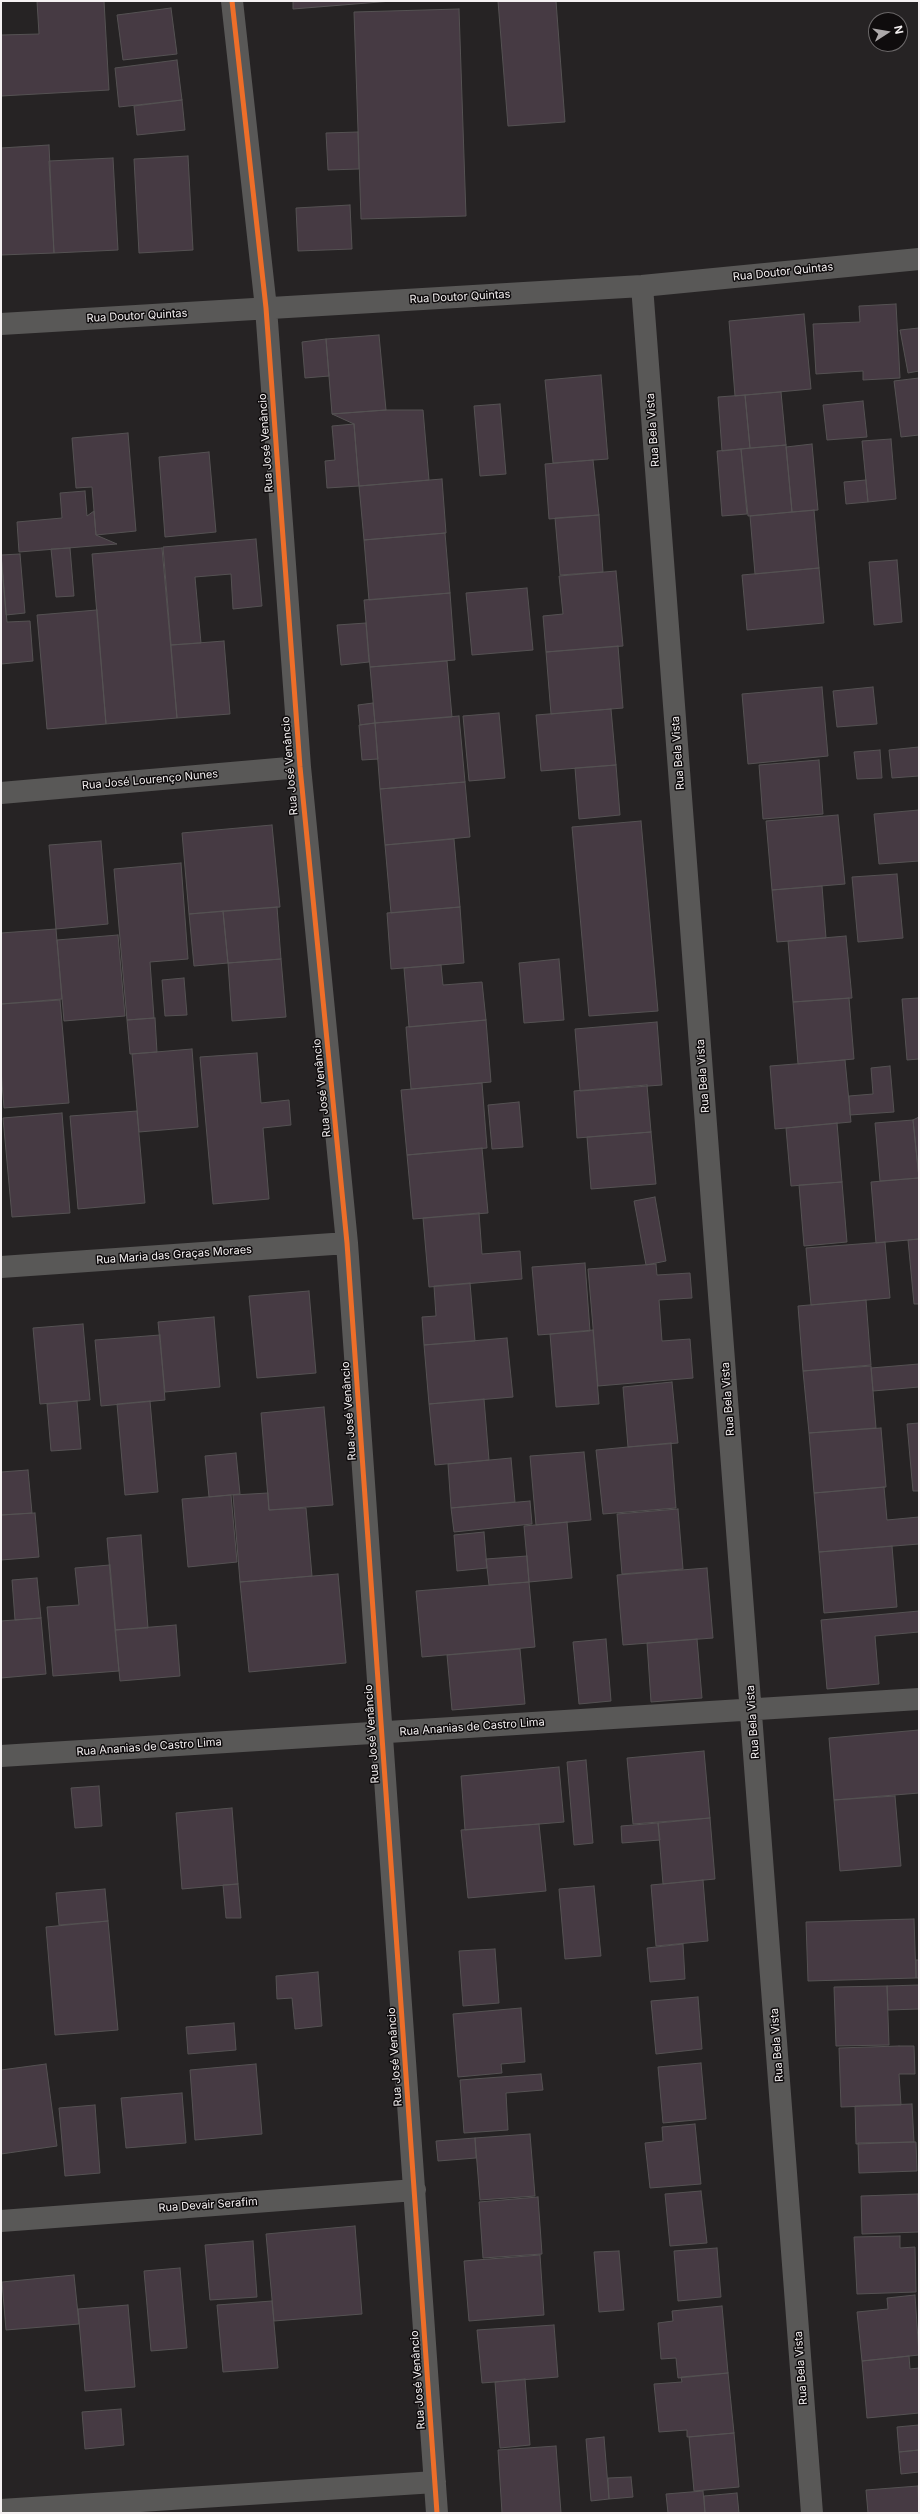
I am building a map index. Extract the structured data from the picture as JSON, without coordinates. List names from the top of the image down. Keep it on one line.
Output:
{"streets":{"street":["Rua Doutor Quintas","Rua Bela Vista","Rua José Venâncio","Rua José Lourenço Nunes","Rua Maria das Graças Moraes","Rua Ananias de Castro Lima","Rua Devair Serafim"]},"crossings":[["Rua Doutor Quintas","Rua Bela Vista"],["Rua Doutor Quintas","Rua José Venâncio"],["Rua Bela Vista","Rua Ananias de Castro Lima"],["Rua José Venâncio","Rua José Lourenço Nunes"],["Rua José Venâncio","Rua Maria das Graças Moraes"],["Rua José Venâncio","Rua Ananias de Castro Lima"],["Rua José Venâncio","Rua Devair Serafim"]],"north":"right"}
